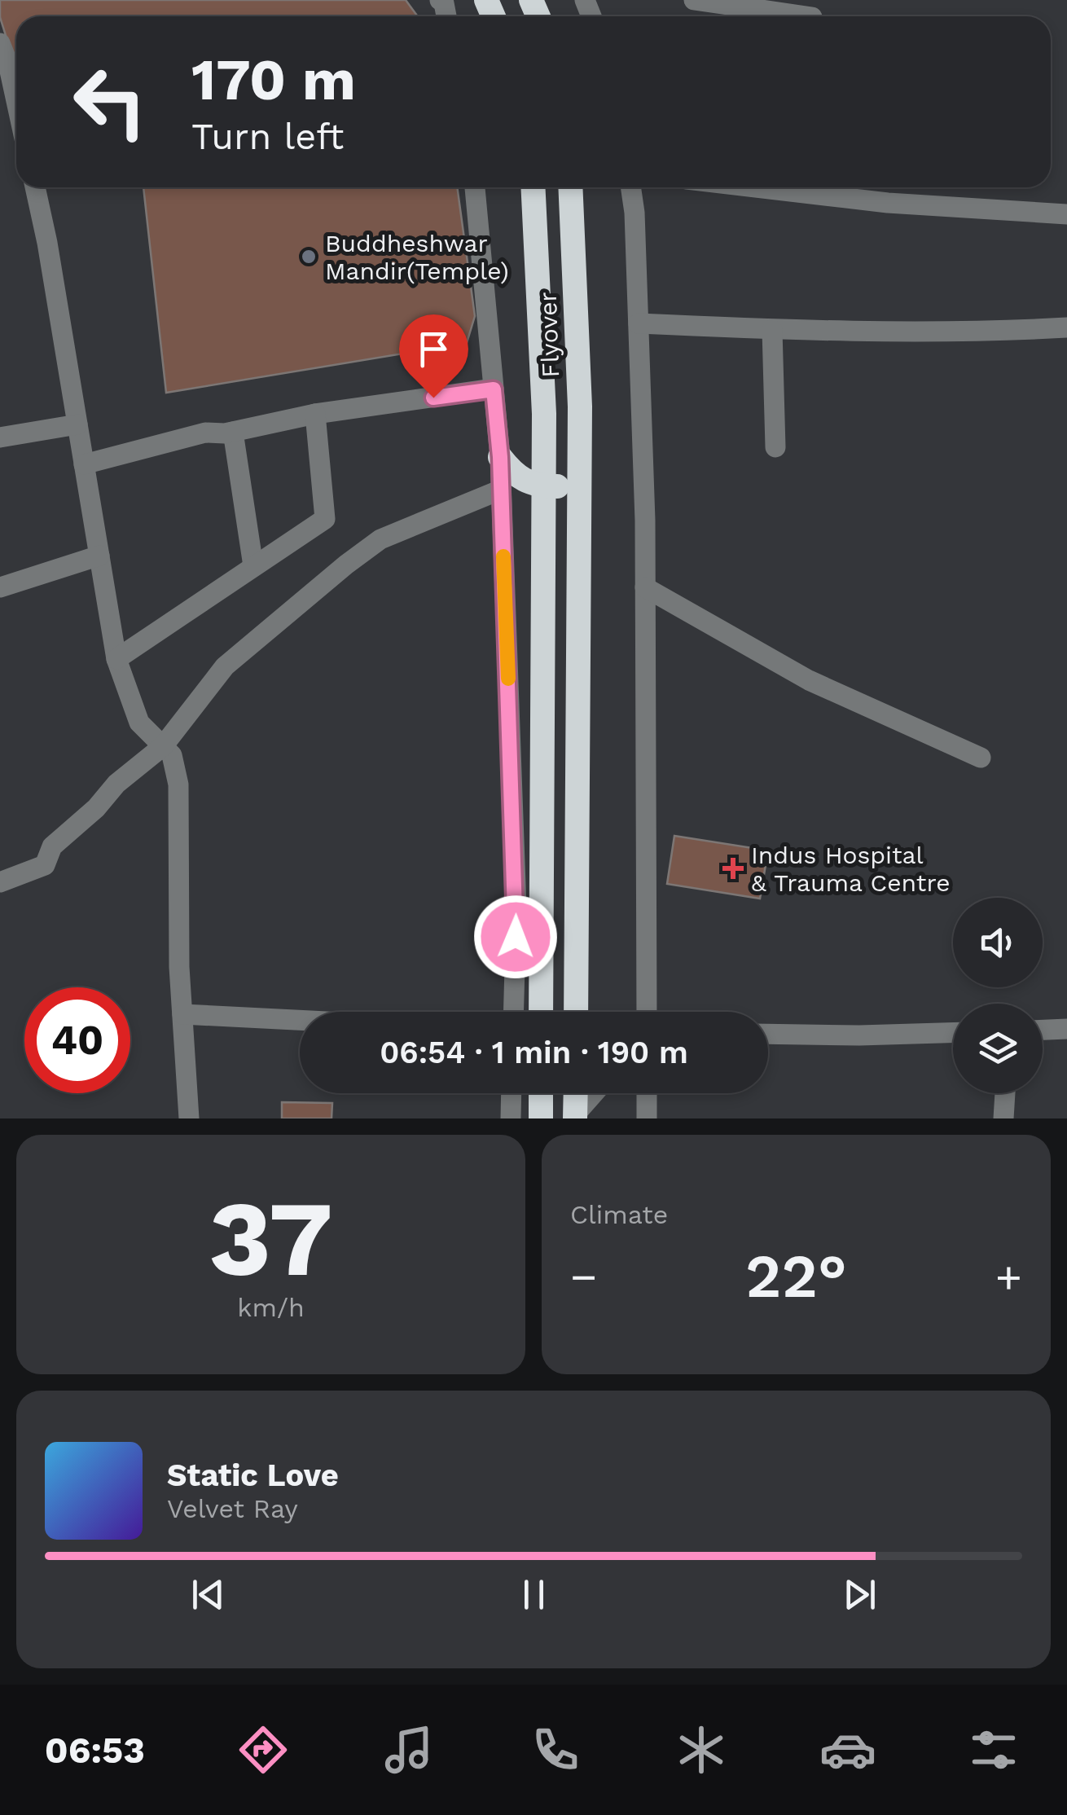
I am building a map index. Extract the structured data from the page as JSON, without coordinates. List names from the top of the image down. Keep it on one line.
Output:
{"streets":{"highway":["Flyover"]},"places":{"other":["Buddheshwar Mandir(Temple)"],"health":["Indus Hospital & Trauma Centre"]},"page":{"turn":["170 m","Turn left"],"limit":"40","trip":"06:54 · 1 min · 190 m","tile":[["37","km/h"],"Climate"],"heat":["−","22°","+"],"song":["Static Love","Velvet Ray"],"tabs":"06:53"}}
